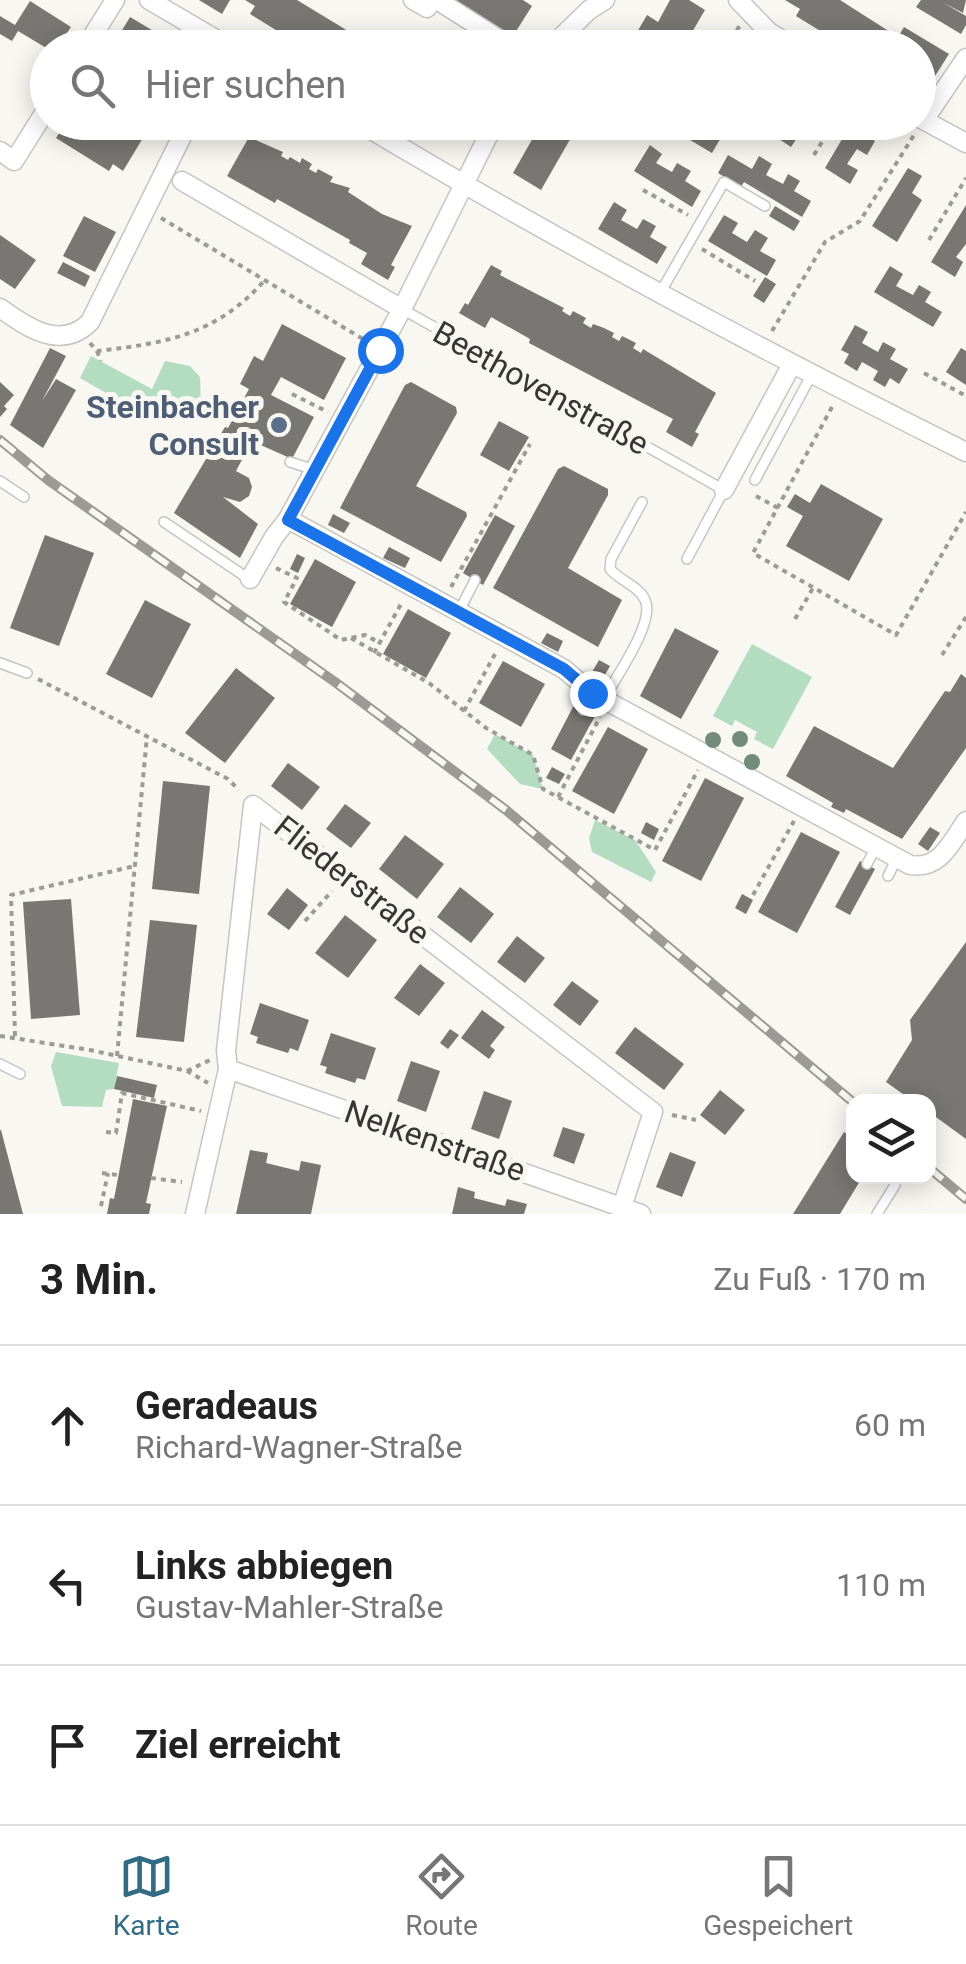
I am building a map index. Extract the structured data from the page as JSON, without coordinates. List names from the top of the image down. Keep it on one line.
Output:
{"streets":{"street":["Beethovenstraße","Fliederstraße","Nelkenstraße"]},"crossings":[["Fliederstraße","Nelkenstraße"]],"places":["Steinbacher Consult"],"page":{"search":"Hier suchen","heading":["3 Min.","Zu Fuß · 170 m"],"list":[["Geradeaus","Richard-Wagner-Straße","60 m"],["Links abbiegen","Gustav-Mahler-Straße","110 m"],"Ziel erreicht"],"nav":["Karte","Route","Gespeichert"]}}
